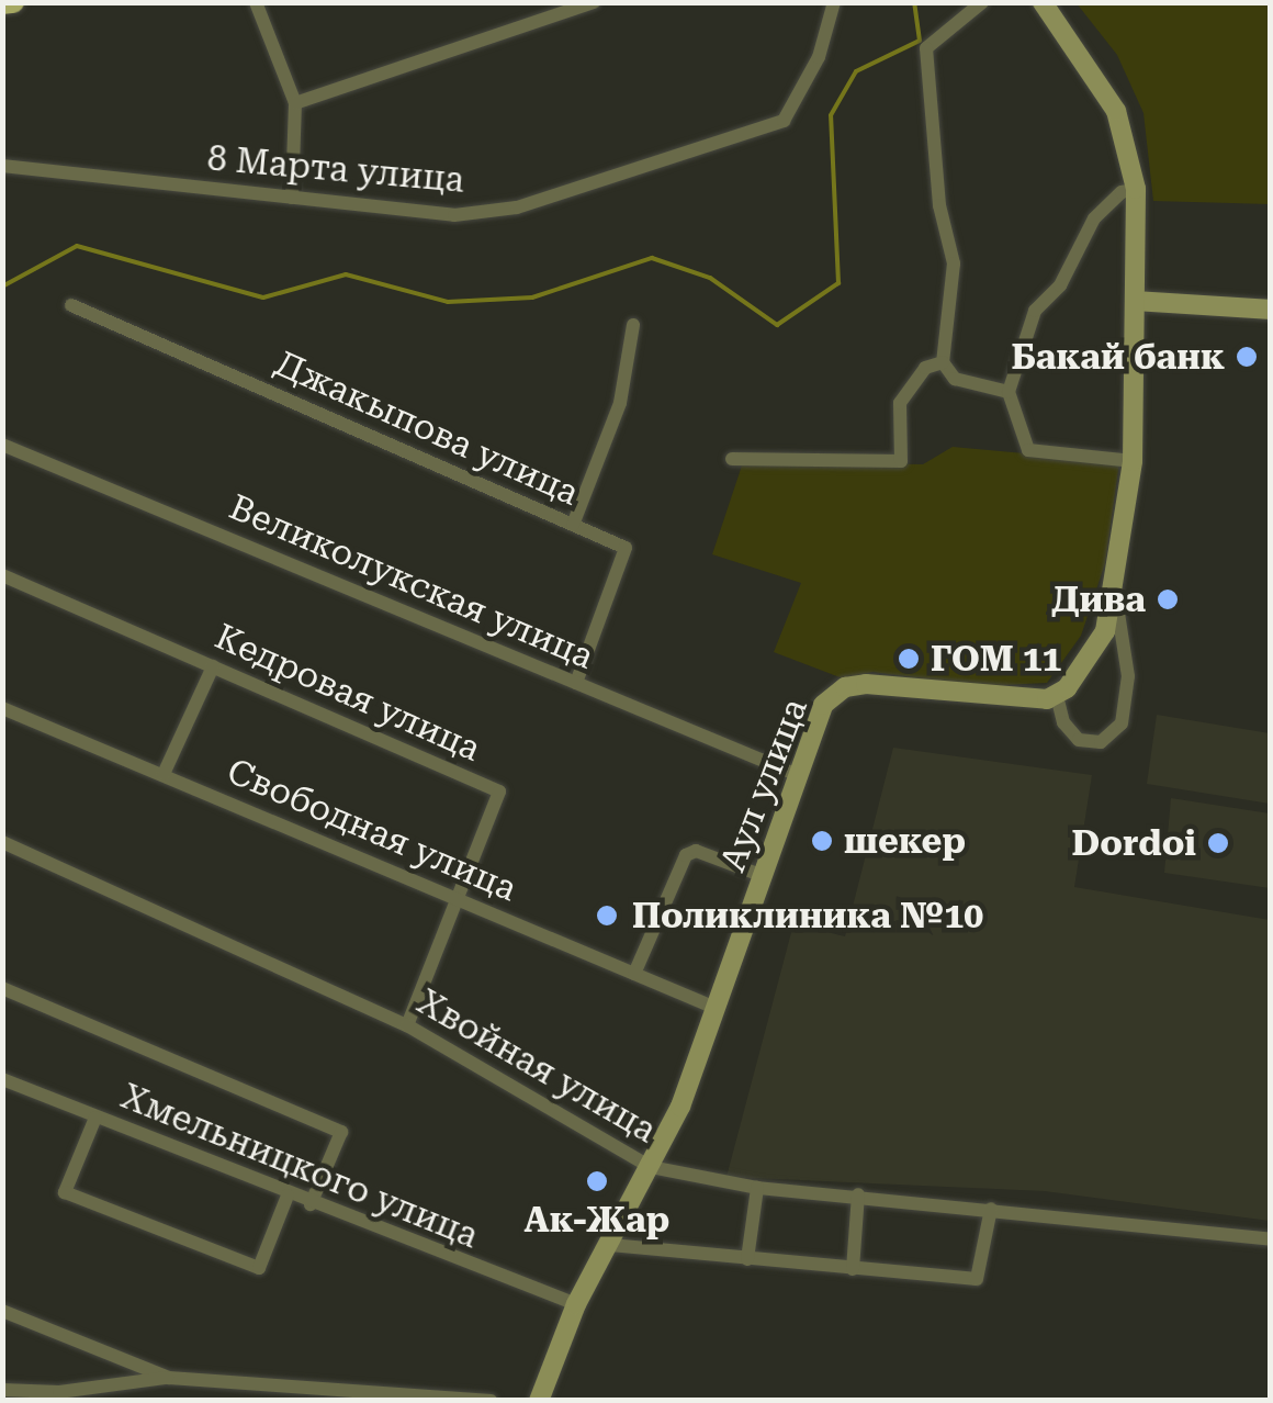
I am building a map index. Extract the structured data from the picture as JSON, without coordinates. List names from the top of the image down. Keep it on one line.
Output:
{"streets":{"main road":["Аул улица"],"street":["8 Марта улица","Джакыпова улица","Великолукская улица","Кедровая улица","Свободная улица","Хвойная улица","Хмельницкого улица"]},"crossings":[["Джакыпова улица","Великолукская улица"],["Великолукская улица","Аул улица"],["Кедровая улица","Свободная улица"],["Кедровая улица","Хвойная улица"],["Аул улица","Свободная улица"],["Аул улица","Хвойная улица"],["Аул улица","Хмельницкого улица"]],"places":["Бакай банк","Дива","ГОМ 11","шекер","Dordoi","Поликлиника №10","Ак-Жар"]}
